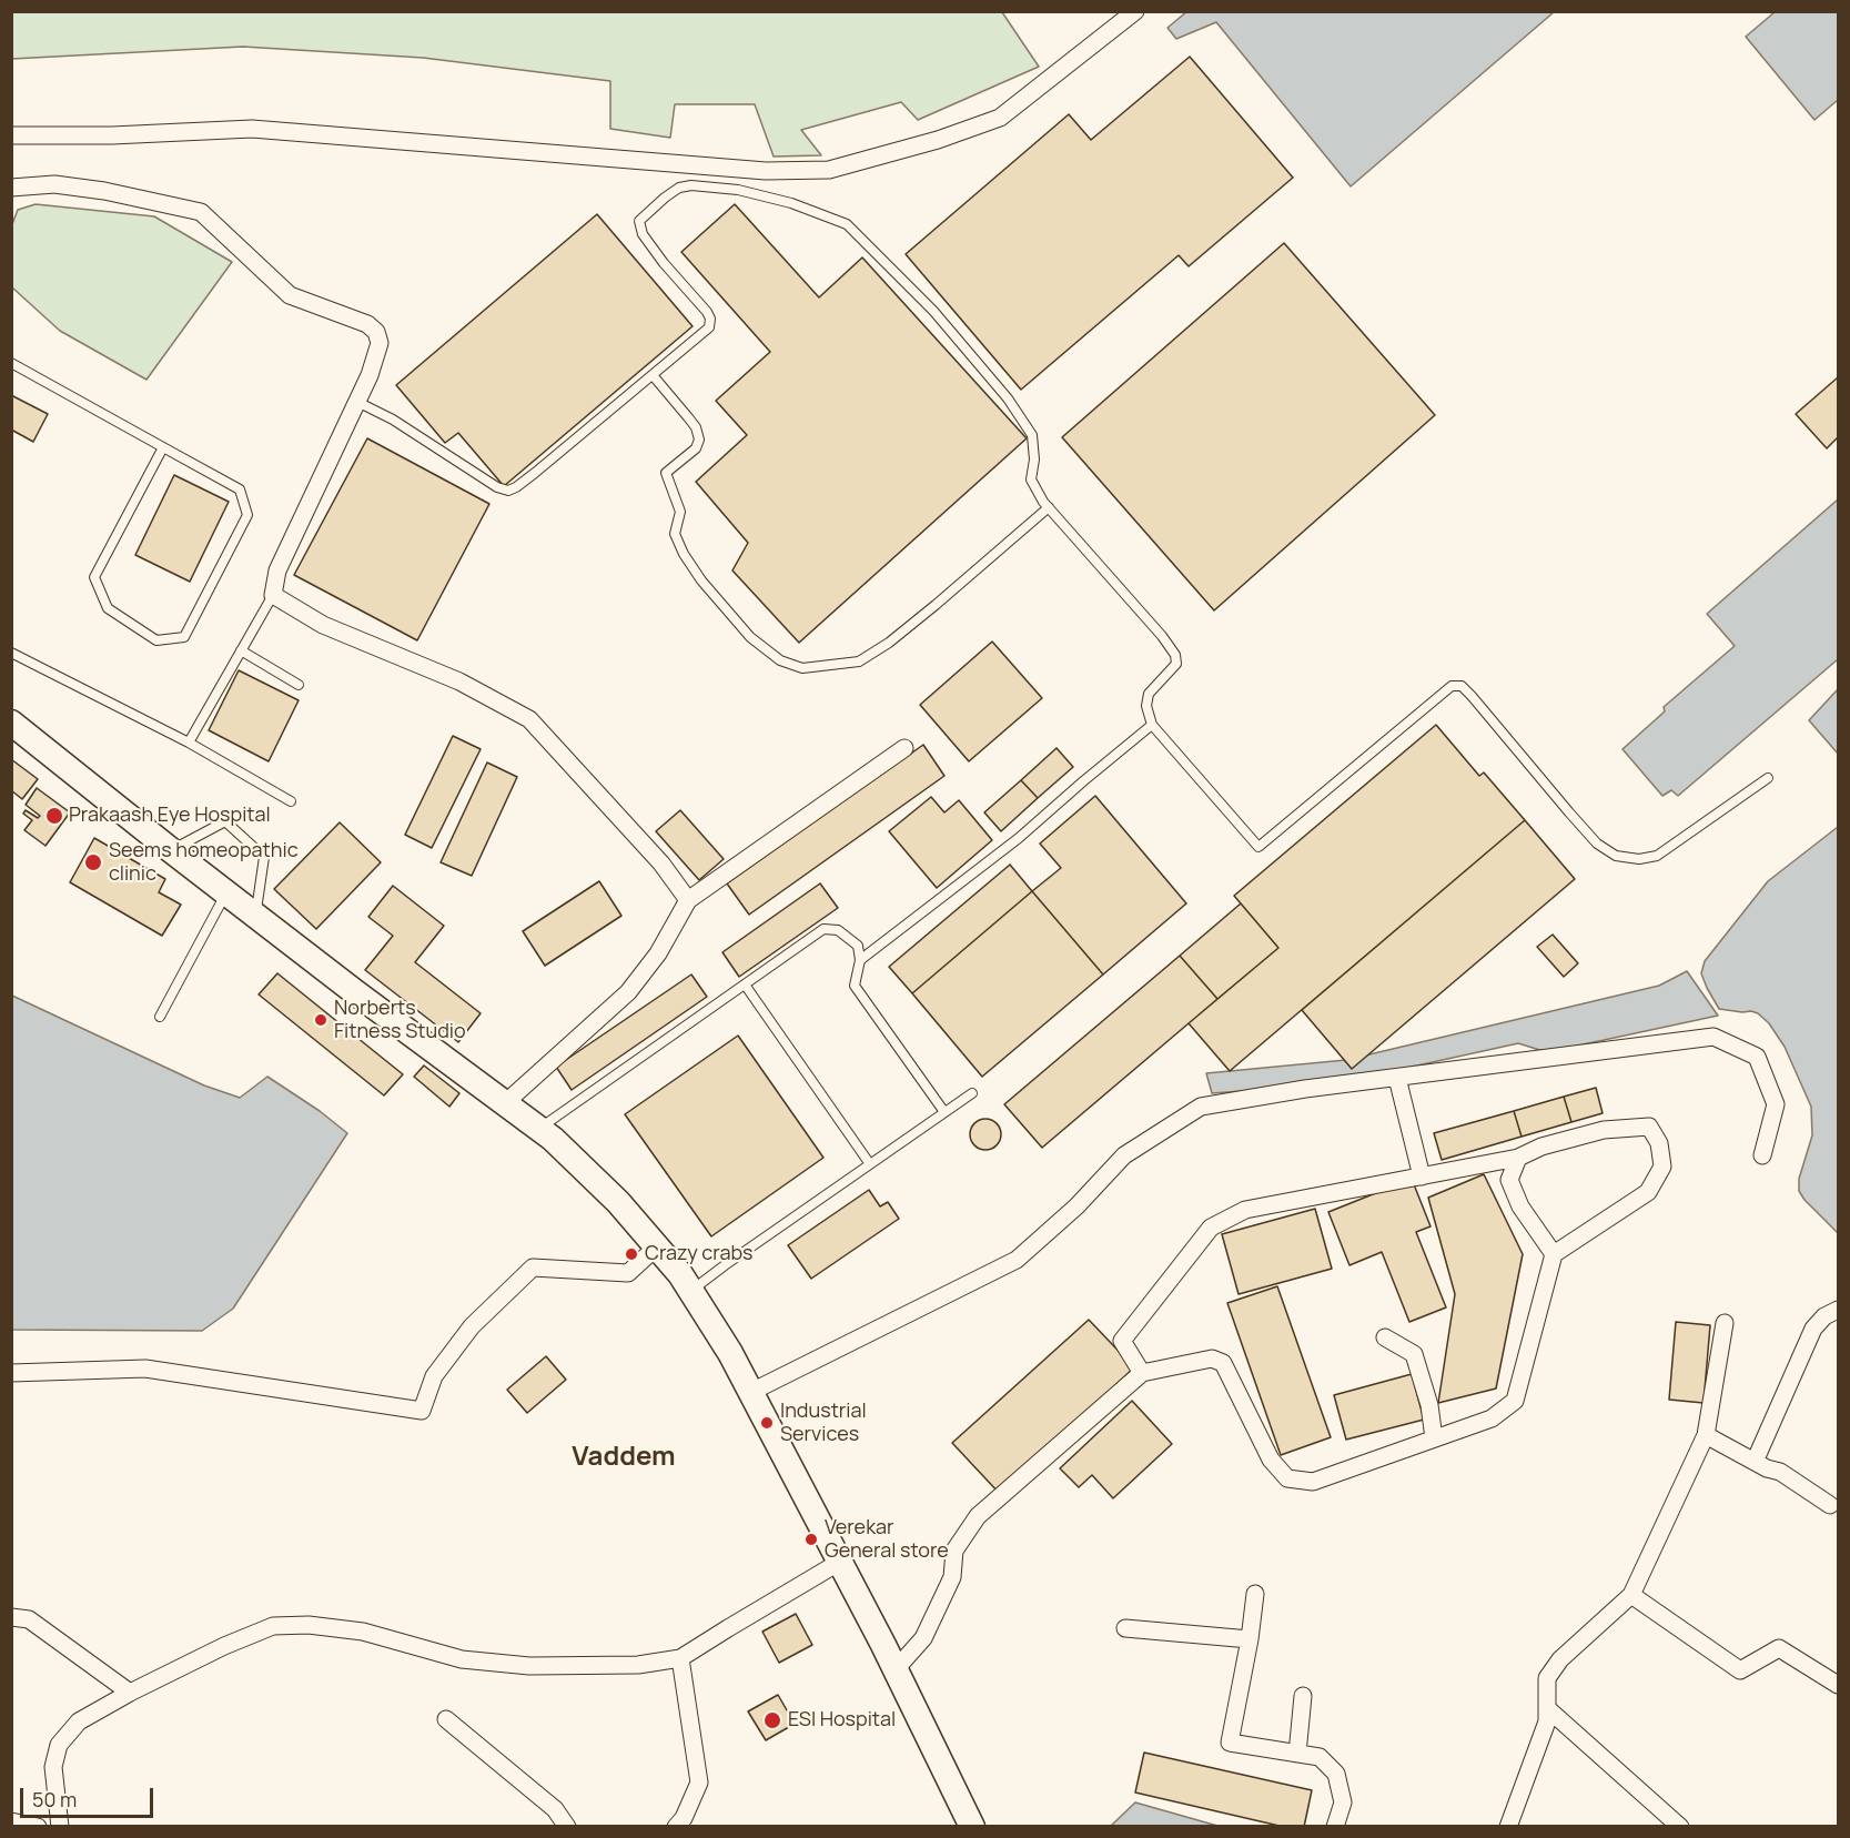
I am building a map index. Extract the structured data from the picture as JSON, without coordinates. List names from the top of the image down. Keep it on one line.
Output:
{"districts":["Vaddem"],"places":["Prakaash Eye Hospital","Seems homeopathic clinic","Norberts Fitness Studio","Crazy crabs","Industrial Services","Verekar General store","ESI Hospital"],"scale_bar":"50 m"}
